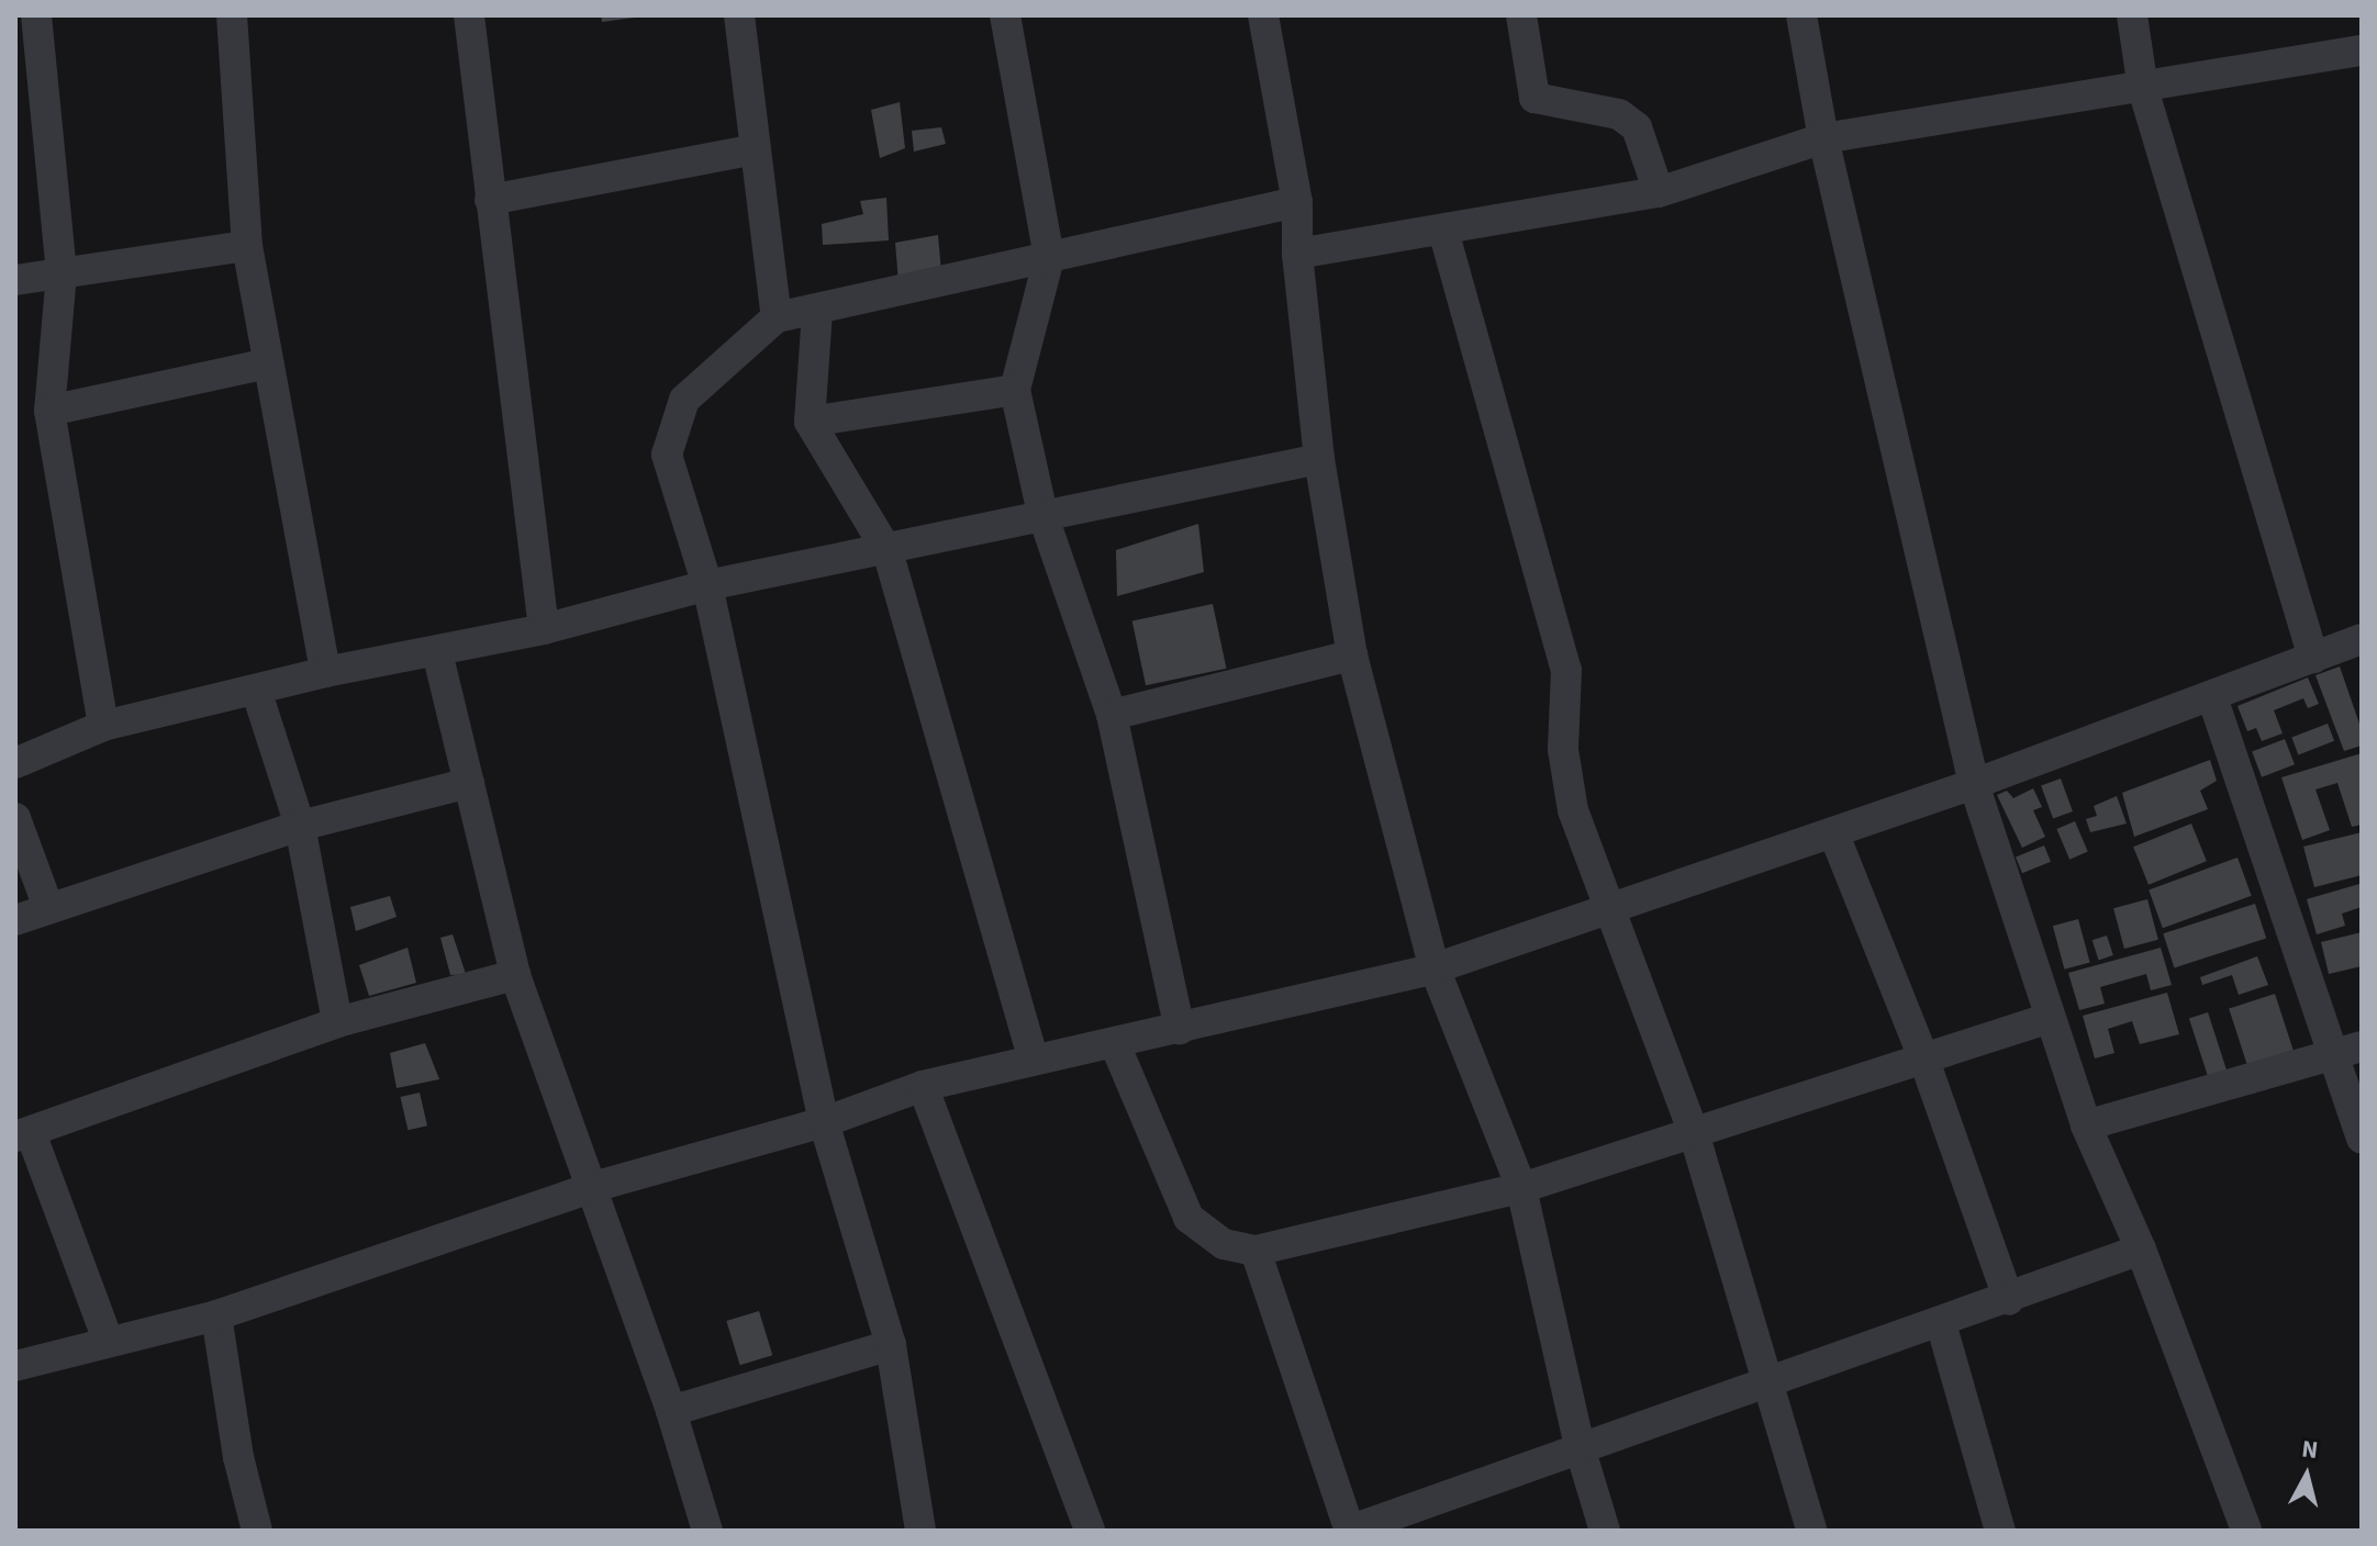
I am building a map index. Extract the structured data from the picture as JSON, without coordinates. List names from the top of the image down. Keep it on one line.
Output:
{"north":"top"}
